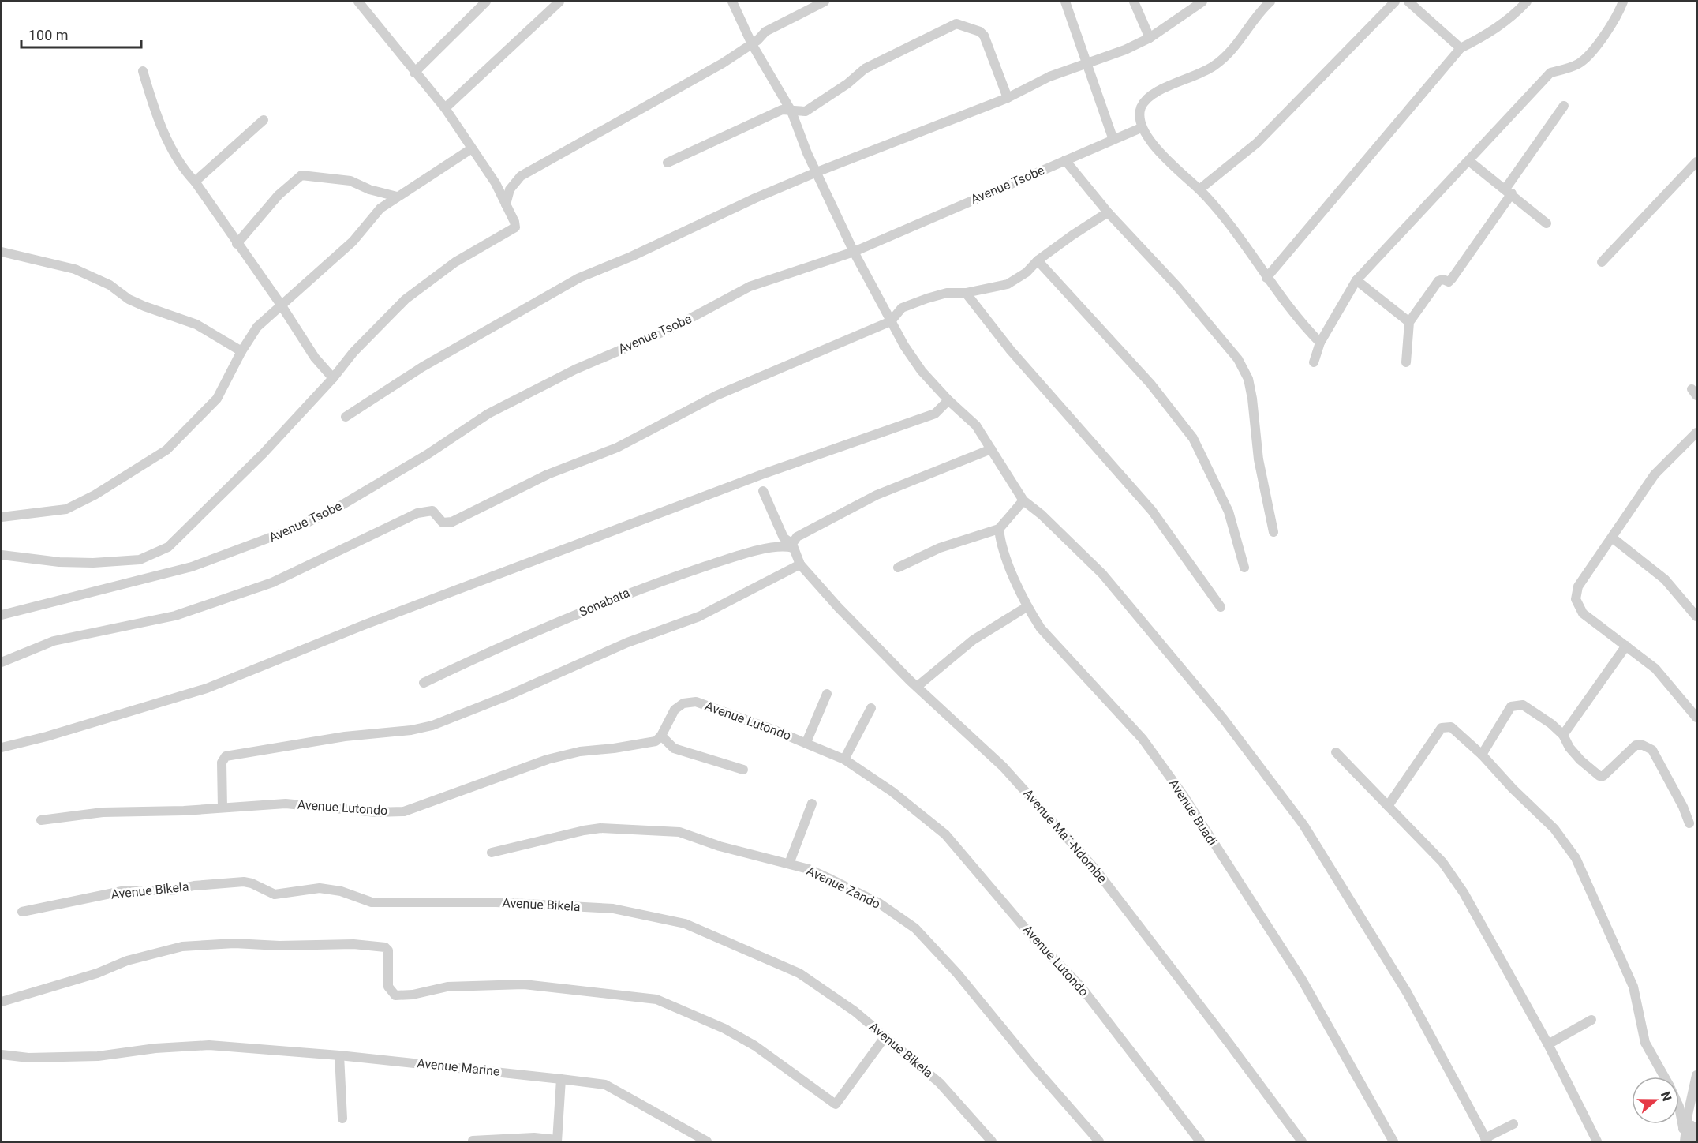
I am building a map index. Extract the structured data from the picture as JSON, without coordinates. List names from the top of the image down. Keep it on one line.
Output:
{"streets":{"street":["Avenue Tsobe","Sonabata","Avenue Lutondo","Avenue Buadi","Avenue Ma¨-Ndombe","Avenue Zando","Avenue Bikela","Avenue Marine"]},"scale_bar":"100 m","north":"right"}
